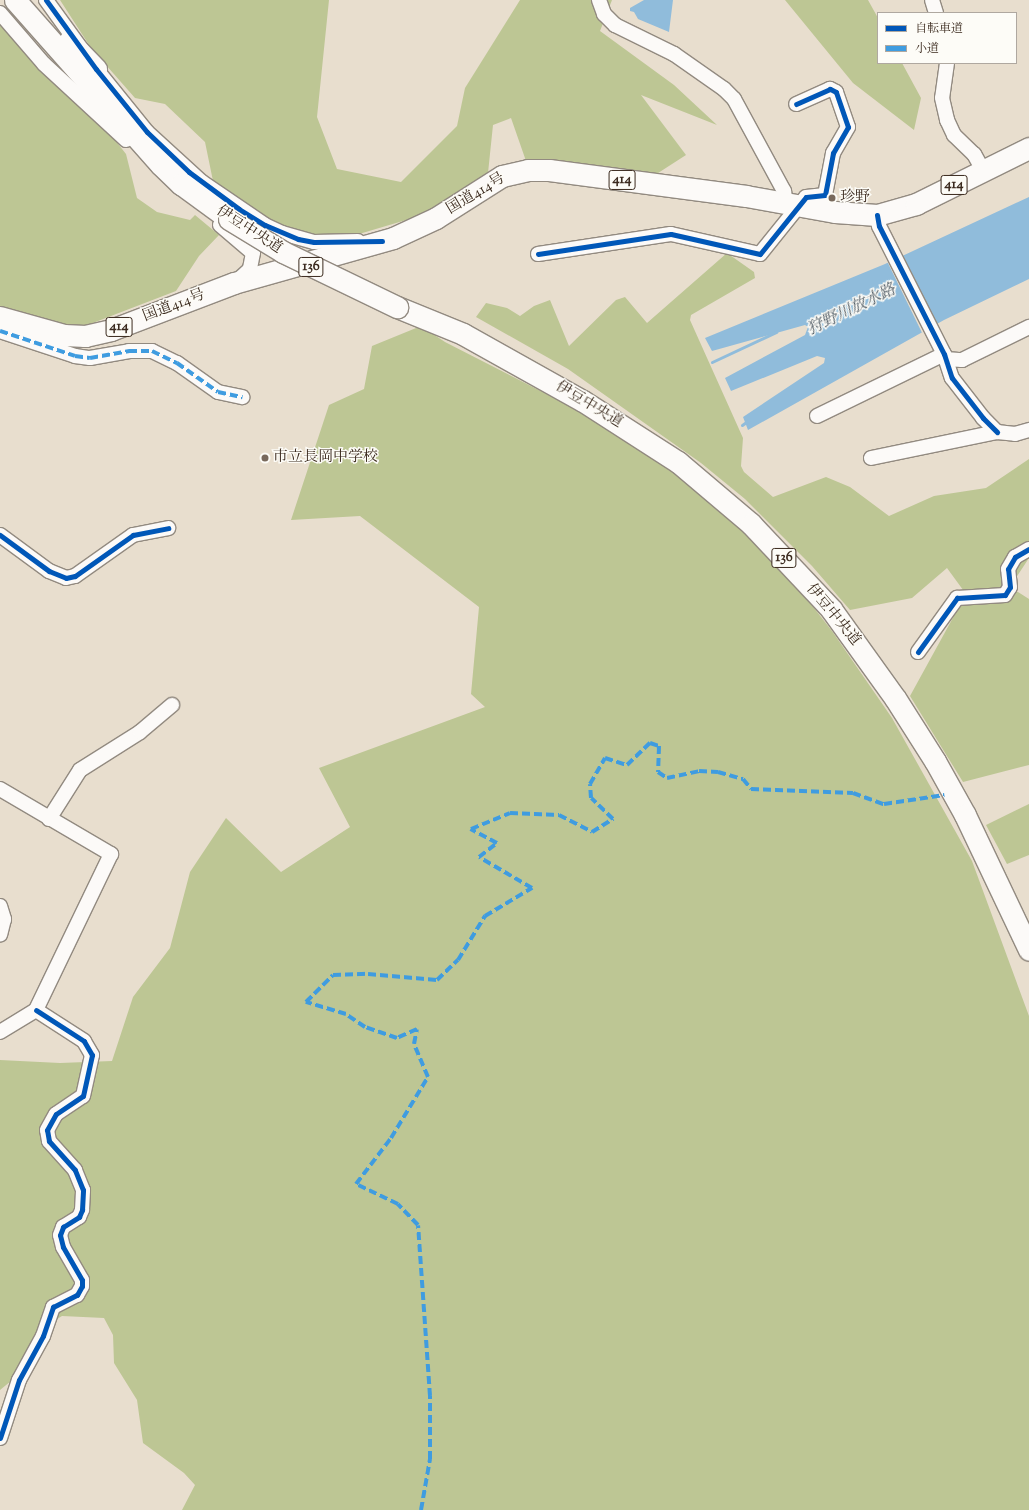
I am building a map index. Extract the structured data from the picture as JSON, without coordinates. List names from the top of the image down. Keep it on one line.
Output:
{"streets":{"highway":["414","国道414号","伊豆中央道","136"]},"water":["狩野川放水路"],"places":["珍野","市立長岡中学校"],"legend":["自転車道","小道"]}
